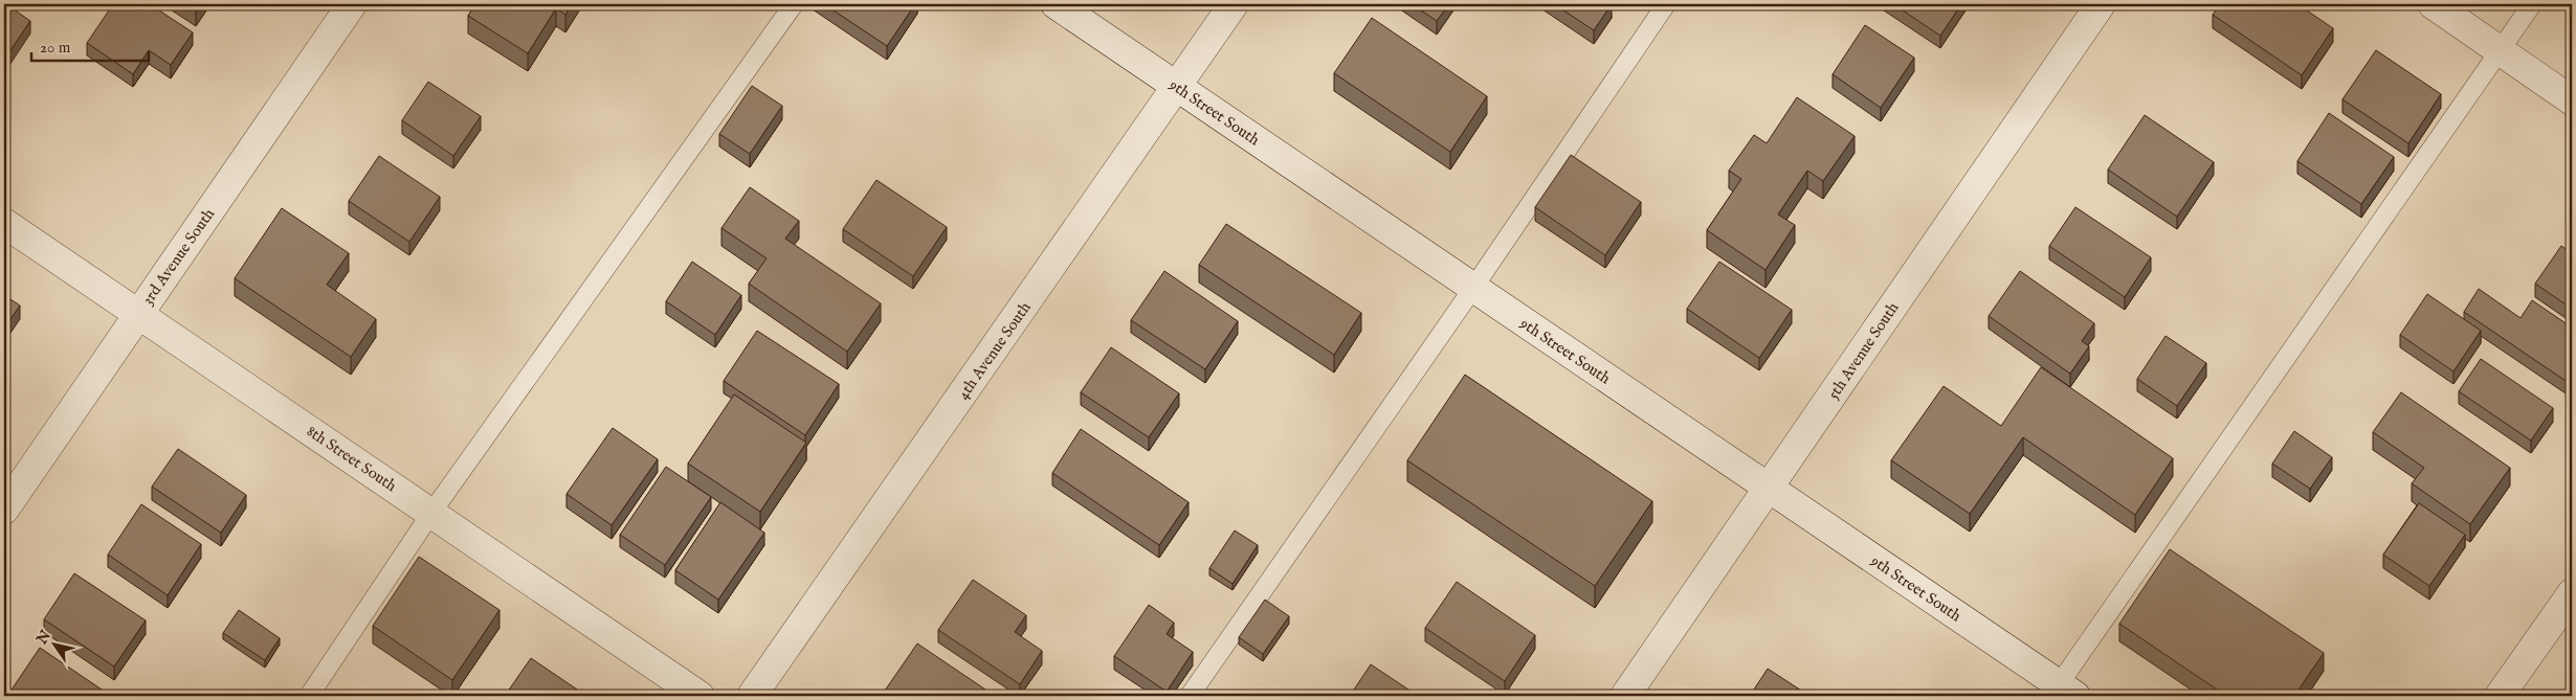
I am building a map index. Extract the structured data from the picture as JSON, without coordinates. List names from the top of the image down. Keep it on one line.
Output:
{"streets":{"street":["9th Street South","3rd Avenue South","4th Avenue South","5th Avenue South","8th Street South"]},"crossings":[["9th Street South","4th Avenue South"],["9th Street South","5th Avenue South"],["3rd Avenue South","8th Street South"]],"scale_bar":"20 m","north":"top left"}
